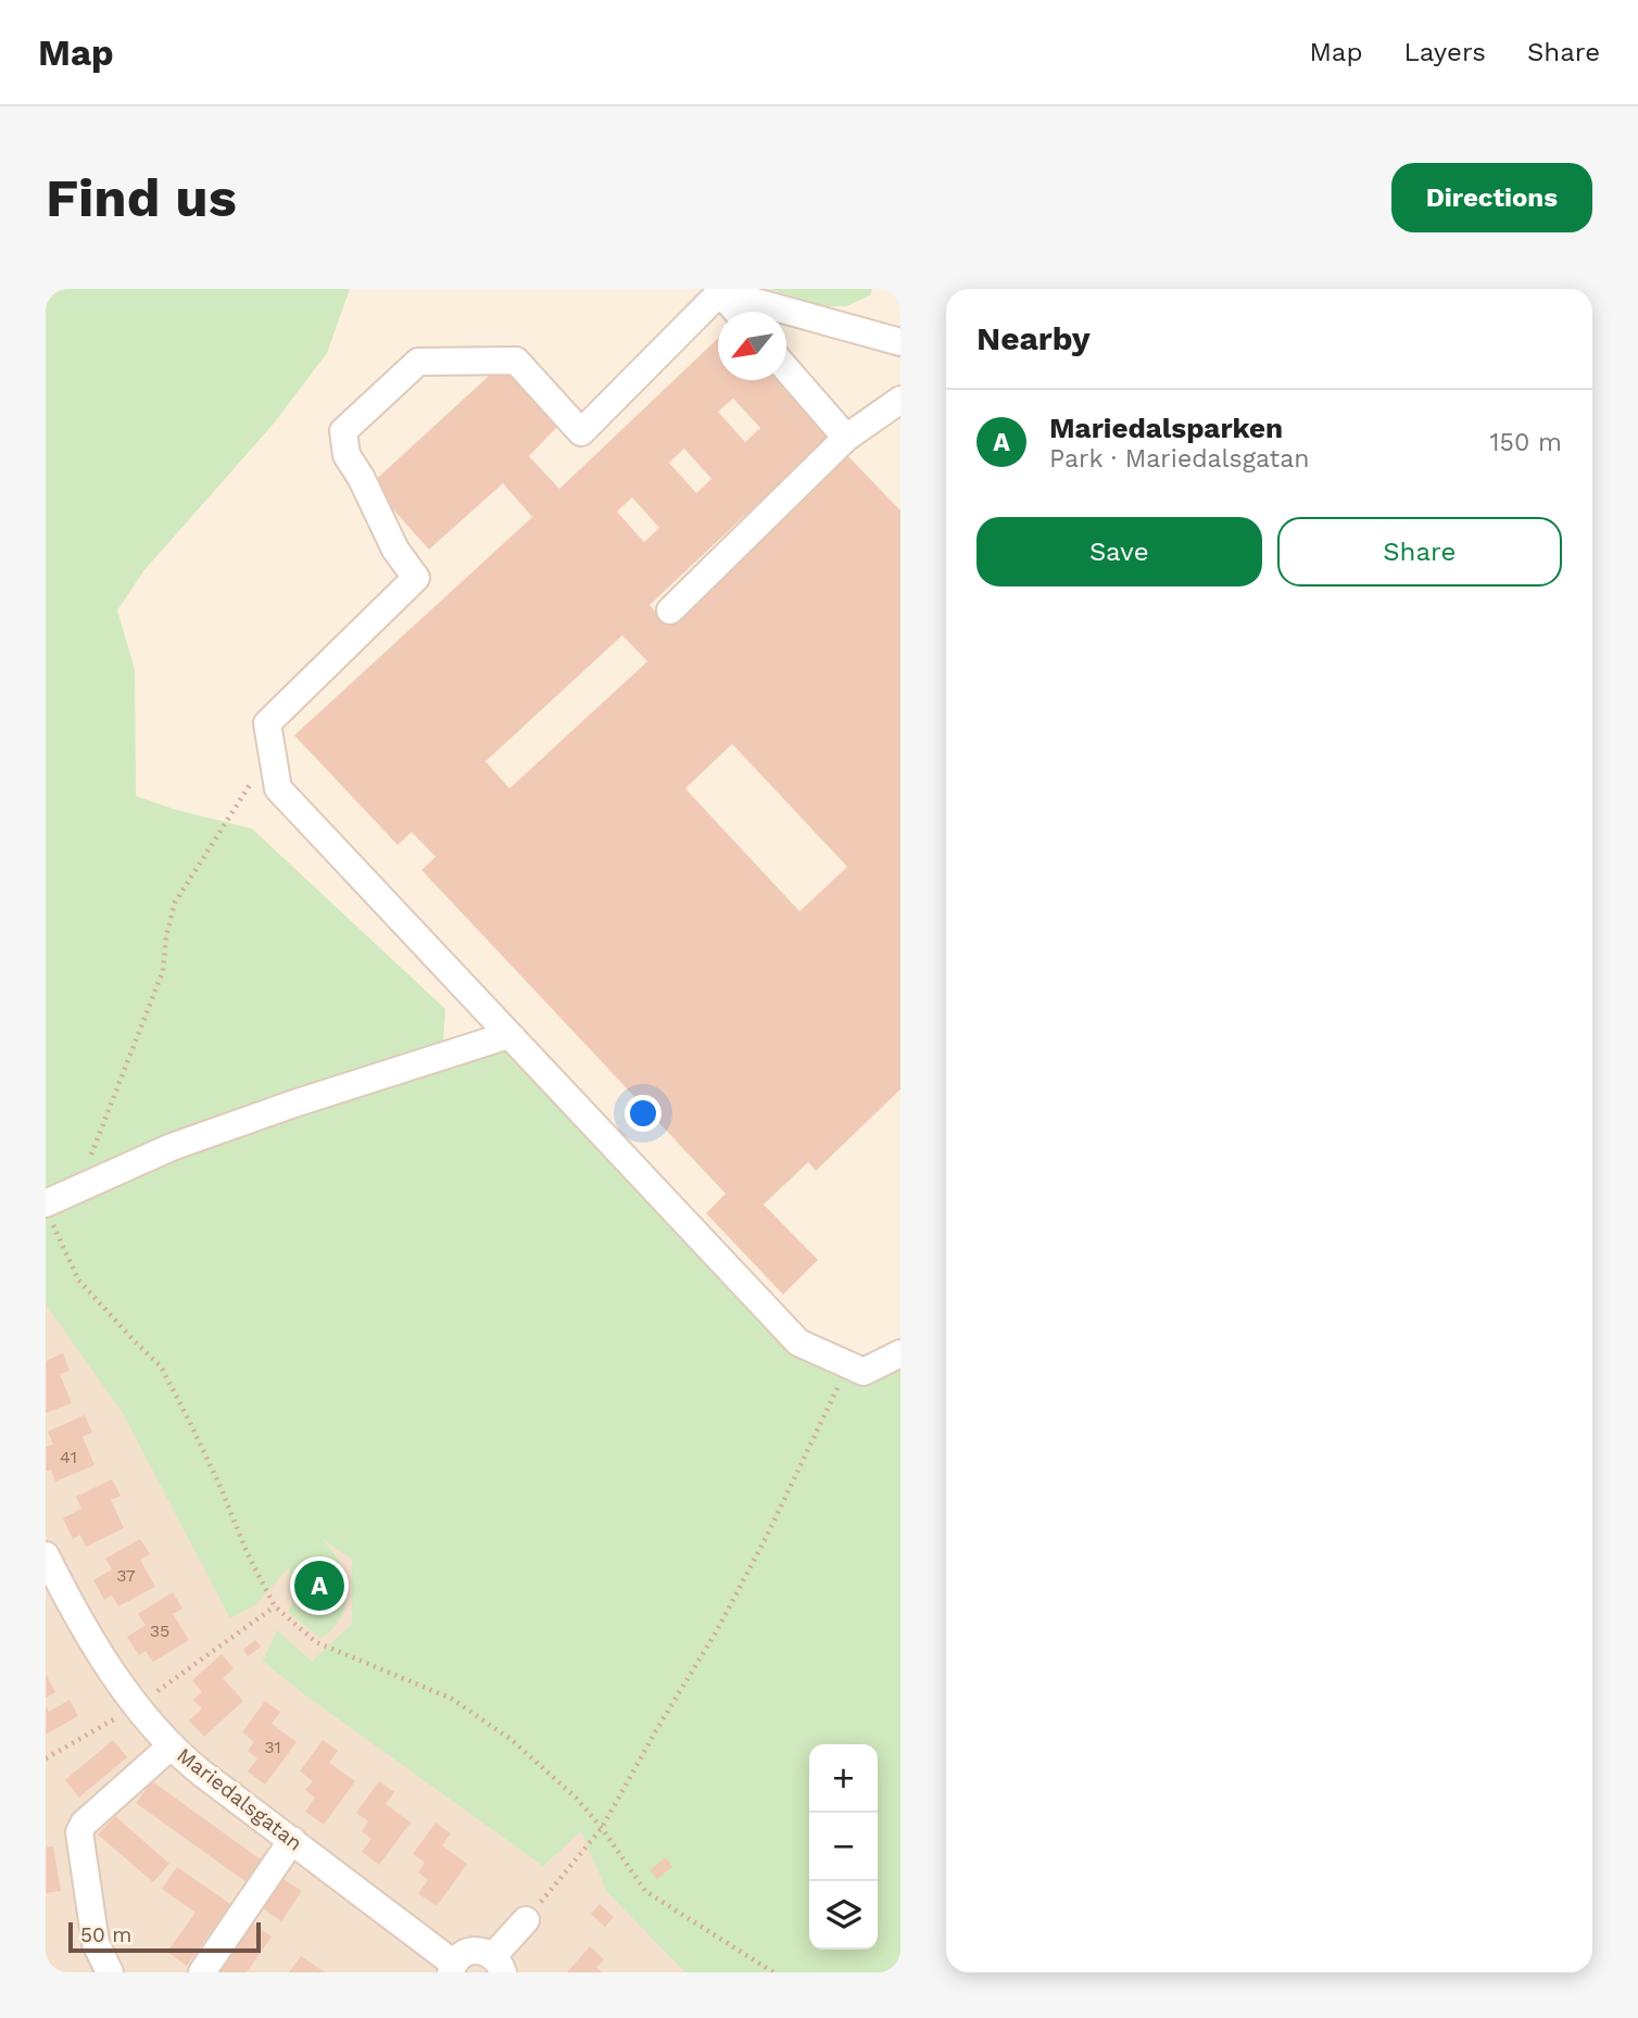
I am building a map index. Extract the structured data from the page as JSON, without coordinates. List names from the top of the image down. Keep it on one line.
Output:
{"streets":{"street":["Mariedalsgatan"]},"house_numbers":["41","37","35","31"],"scale_bar":"50 m","north":"bottom left","page":{"header":"Map","nav":["Map","Layers","Share"],"buttons":["Directions",["Save","Share"]],"title":"Find us","heading":"Nearby","list":[{"mark":"A","name":"Mariedalsparken","note":"Park · Mariedalsgatan","value":"150 m"}],"pins":"A","map_buttons":["+","−"],"scale":"50 m"}}
